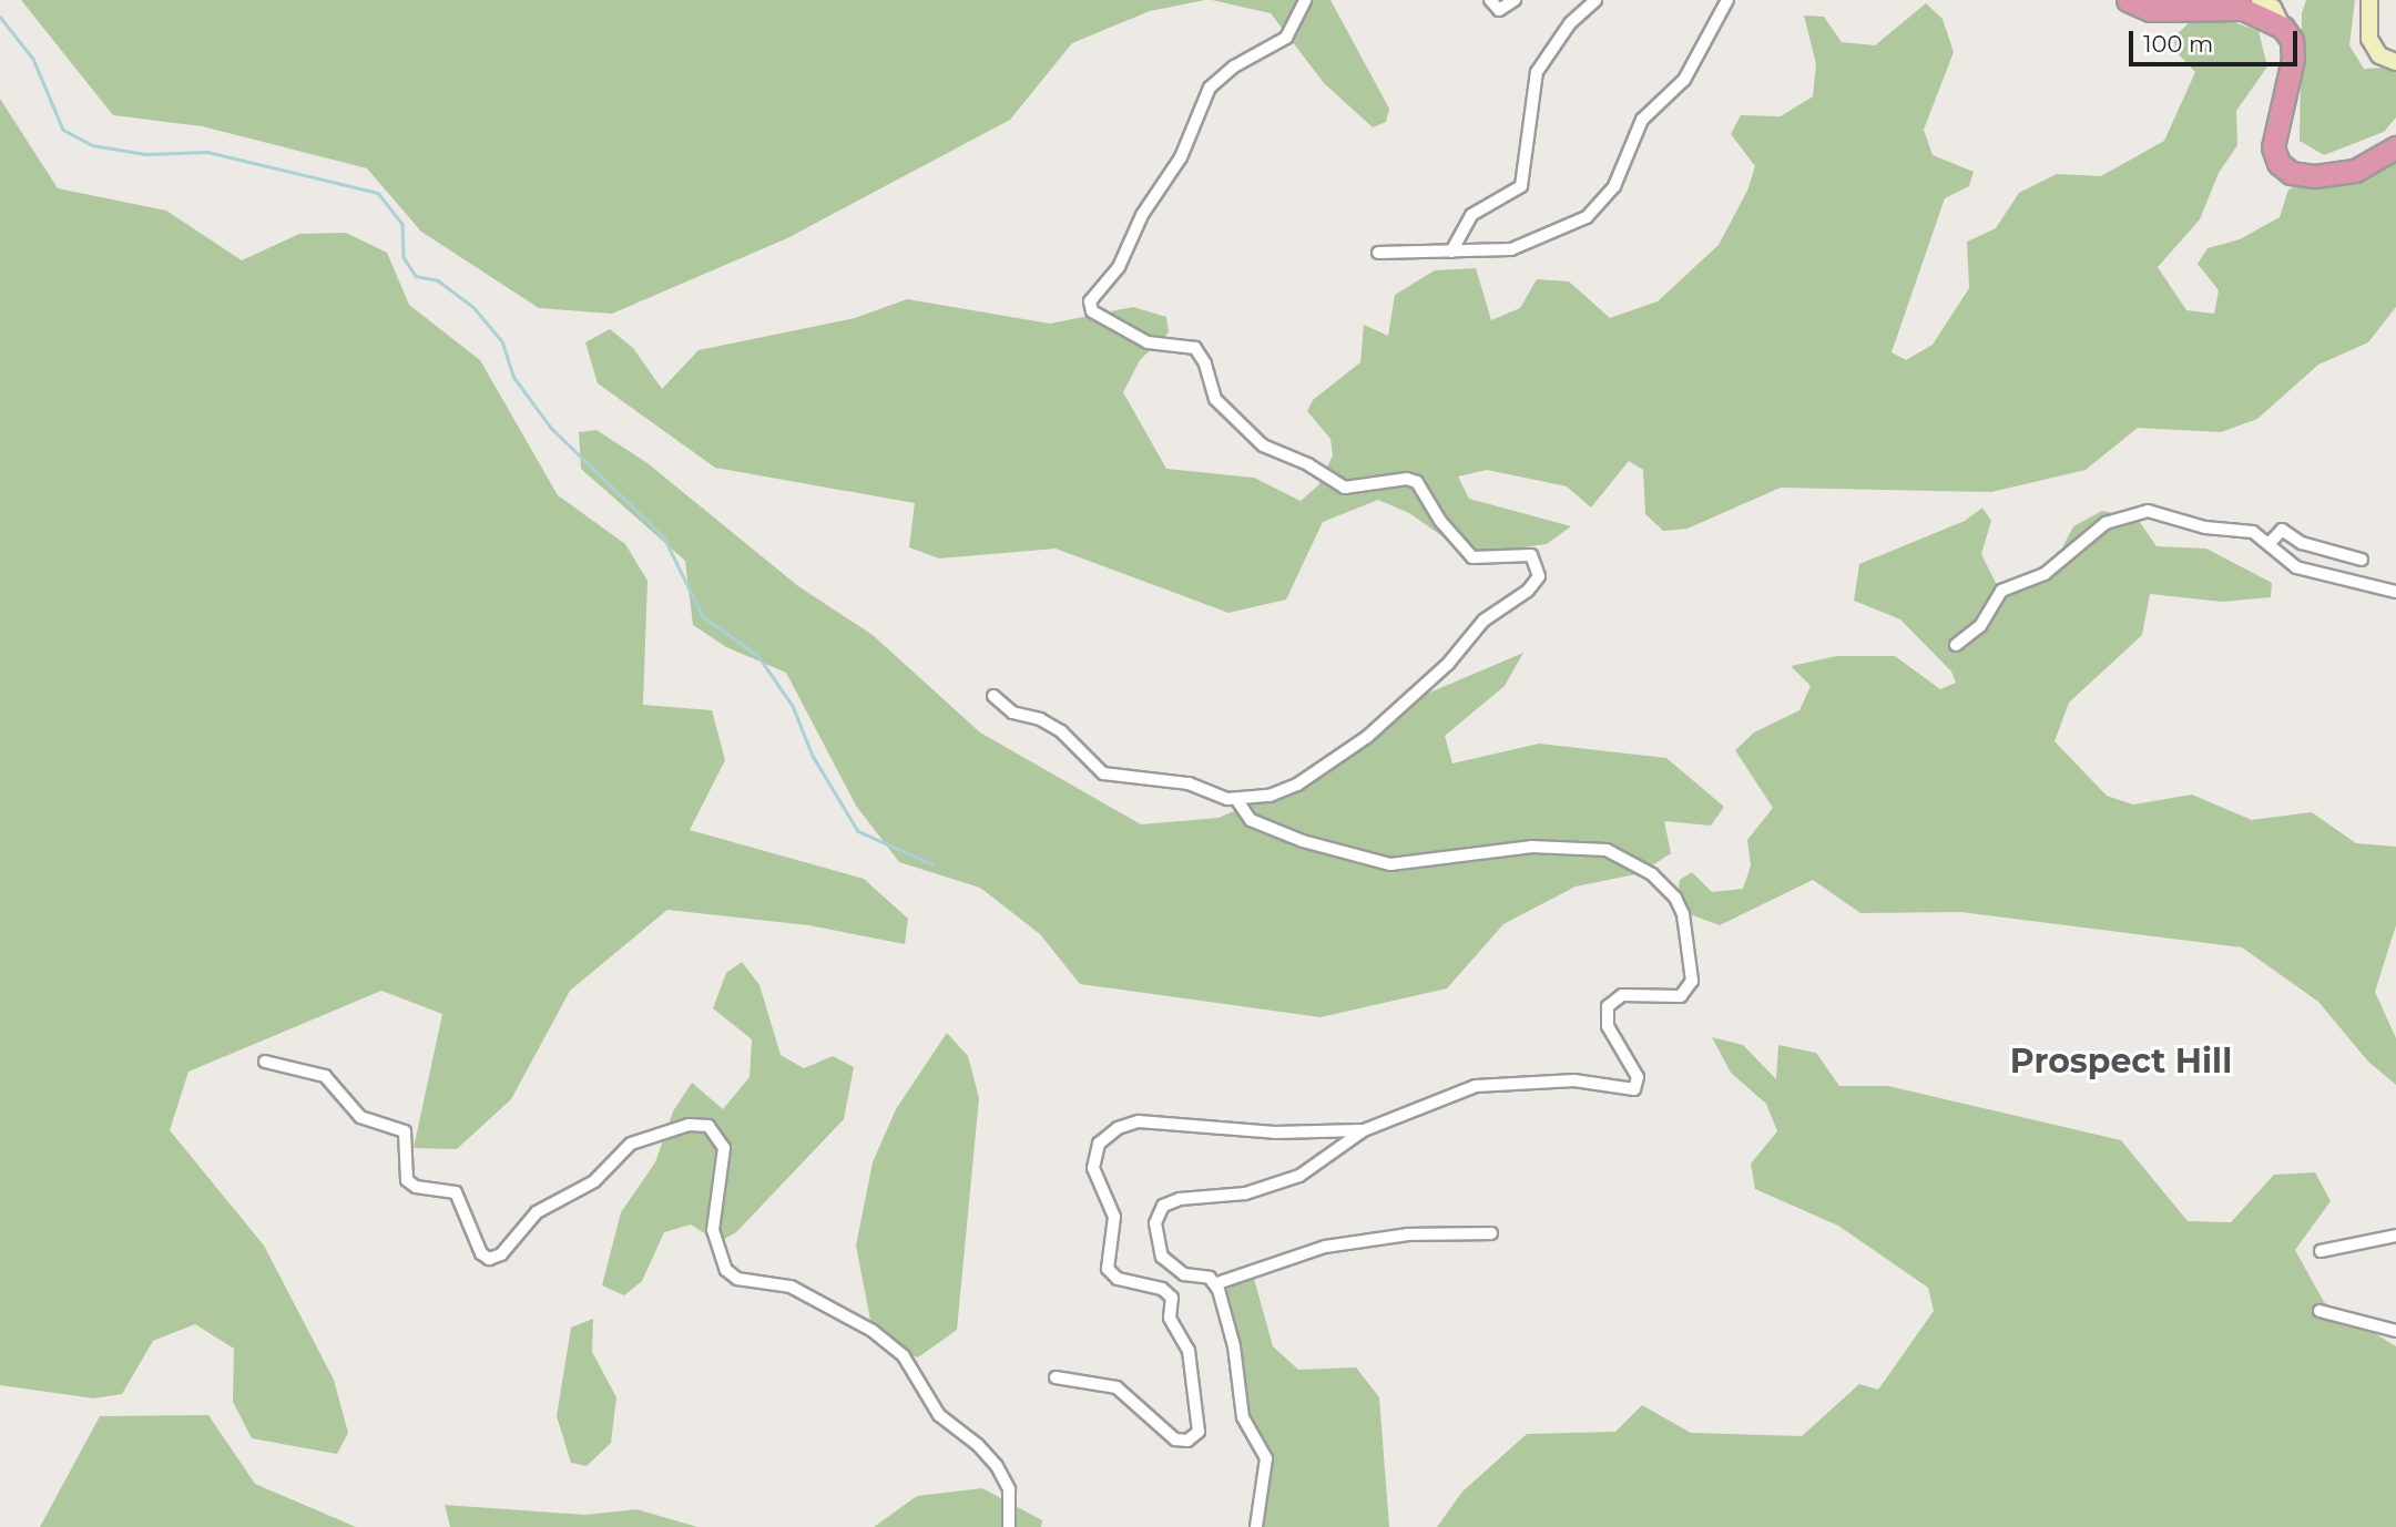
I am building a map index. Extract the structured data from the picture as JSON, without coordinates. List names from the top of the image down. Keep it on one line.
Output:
{"districts":["Prospect Hill"],"scale_bar":"100 m"}
